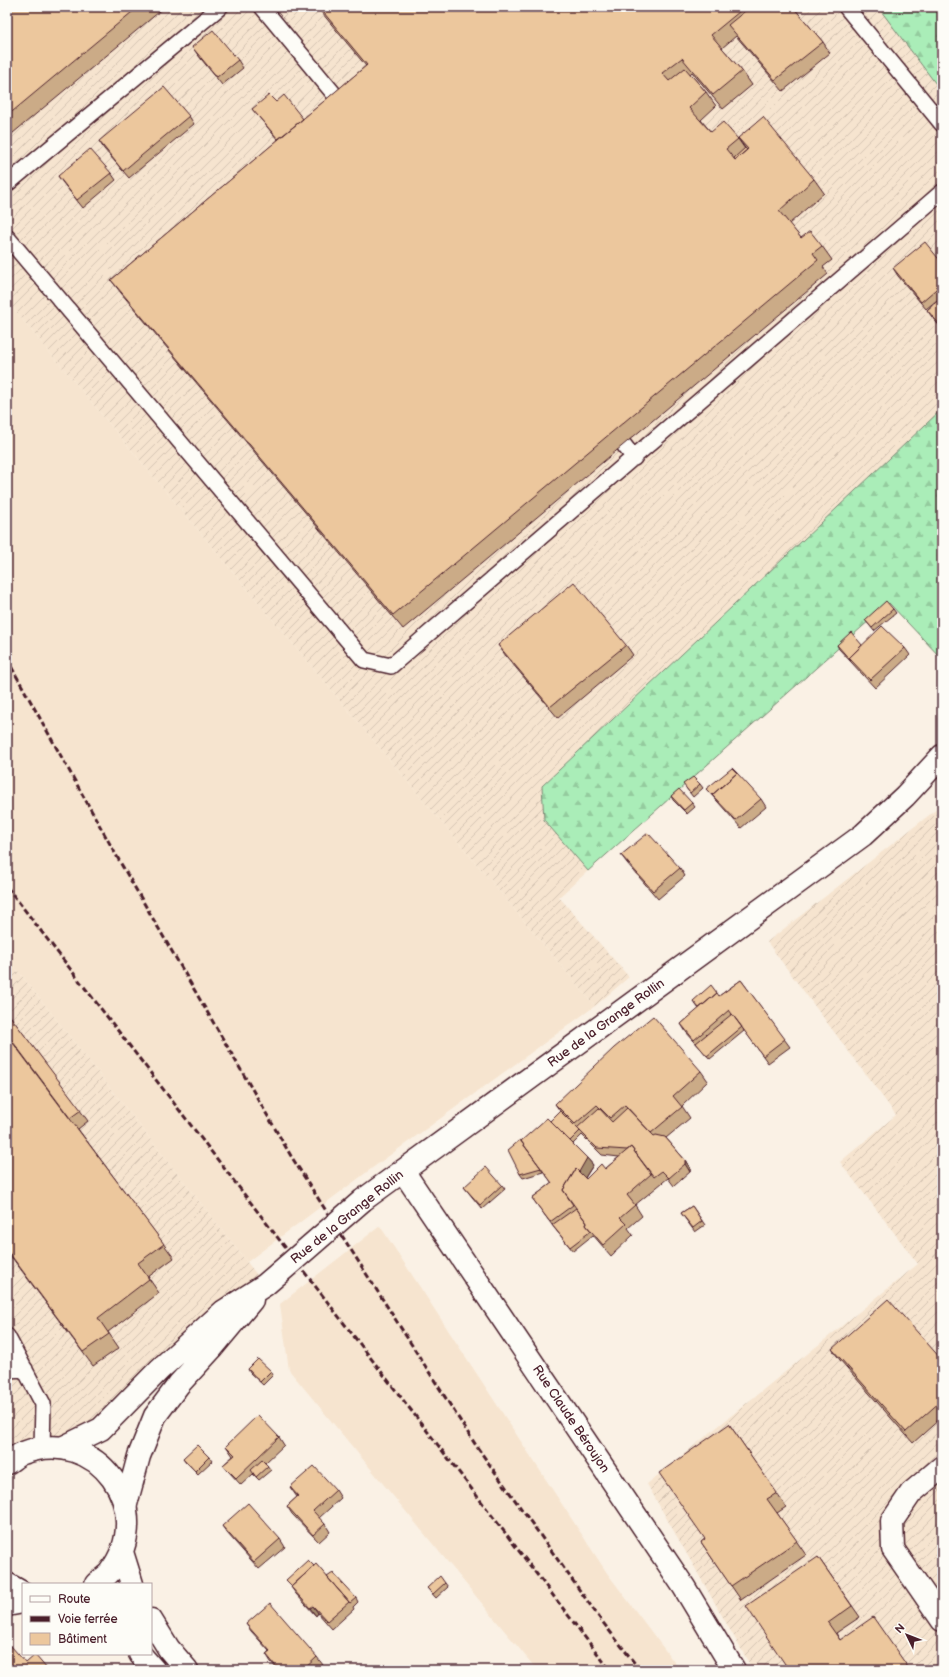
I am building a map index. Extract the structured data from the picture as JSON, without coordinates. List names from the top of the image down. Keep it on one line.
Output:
{"streets":{"main road":["Rue de la Grange Rollin","Rue Claude Béroujon"]},"crossings":[["Rue de la Grange Rollin","Rue Claude Béroujon"]],"legend":["Route","Voie ferrée","Bâtiment"],"north":"top left"}
